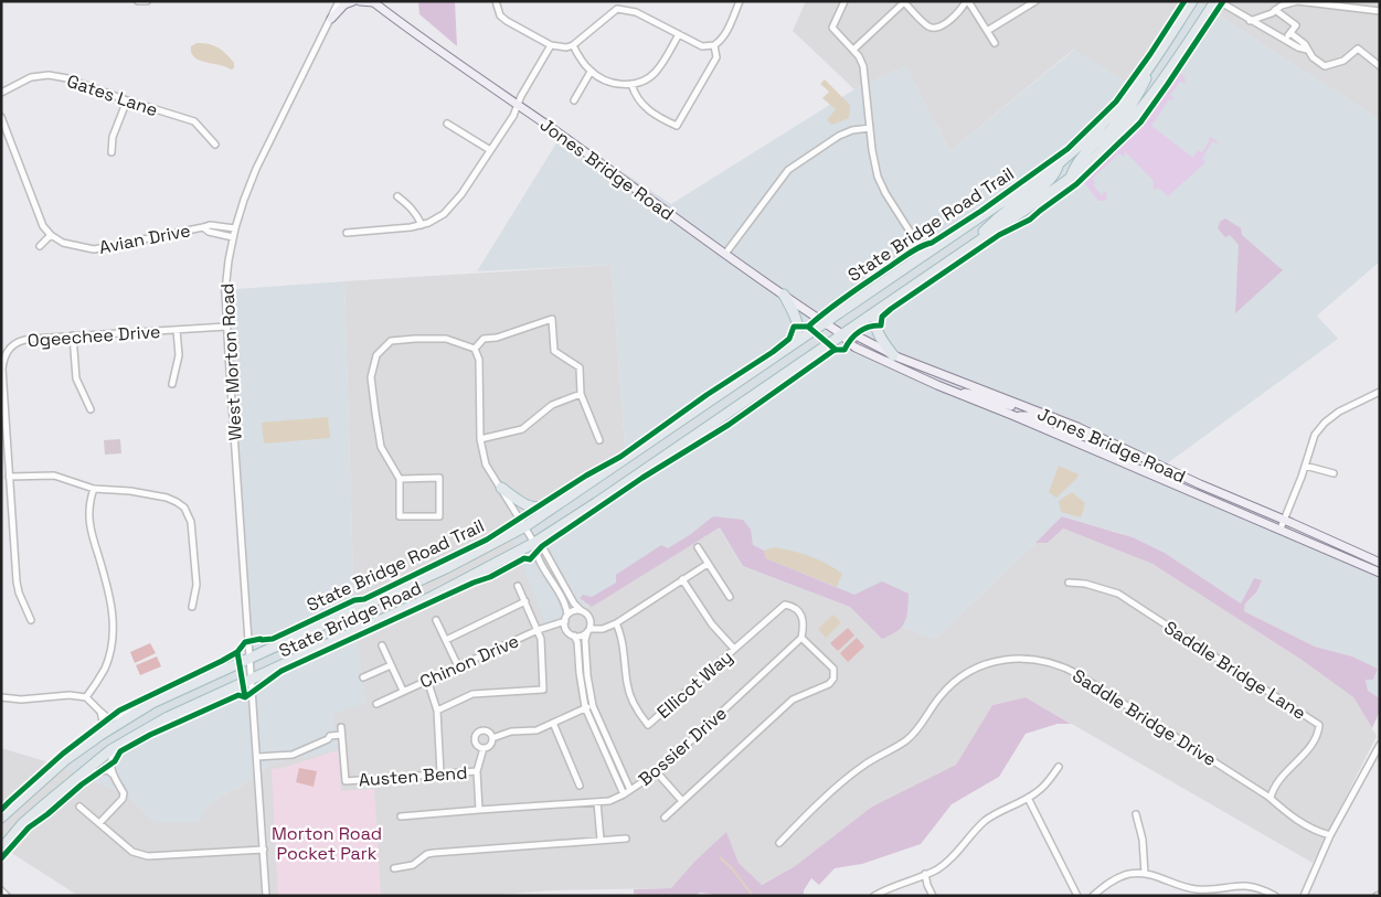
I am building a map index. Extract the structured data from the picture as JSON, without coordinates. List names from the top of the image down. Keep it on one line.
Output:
{"streets":{"highway":["State Bridge Road"],"main road":["Jones Bridge Road"],"street":["Gates Lane","Avian Drive","Ogeechee Drive","West Morton Road","Chinon Drive","Saddle Bridge Lane","Ellicot Way","Saddle Bridge Drive","Bossier Drive","Austen Bend"],"cycle path":["State Bridge Road Trail"]},"crossings":[["Jones Bridge Road","State Bridge Road"],["Avian Drive","West Morton Road"],["Ogeechee Drive","West Morton Road"],["West Morton Road","State Bridge Road"],["Saddle Bridge Lane","Saddle Bridge Drive"],["Ellicot Way","Bossier Drive"]],"parks":["Morton Road Pocket Park"]}
